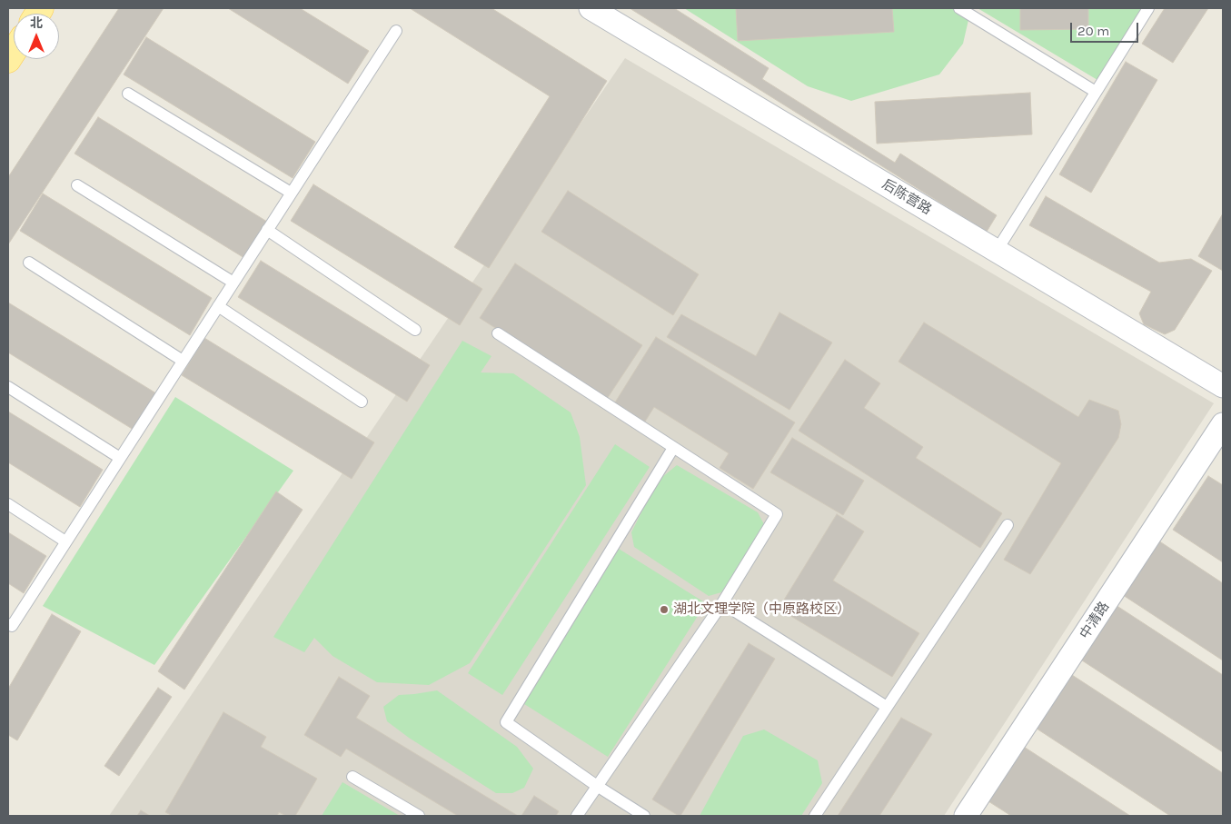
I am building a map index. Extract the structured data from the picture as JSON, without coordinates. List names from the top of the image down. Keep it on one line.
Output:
{"streets":{"street":["后陈营路","中清路"]},"places":["湖北文理学院（中原路校区）"],"scale_bar":"20 m","north":"top"}
